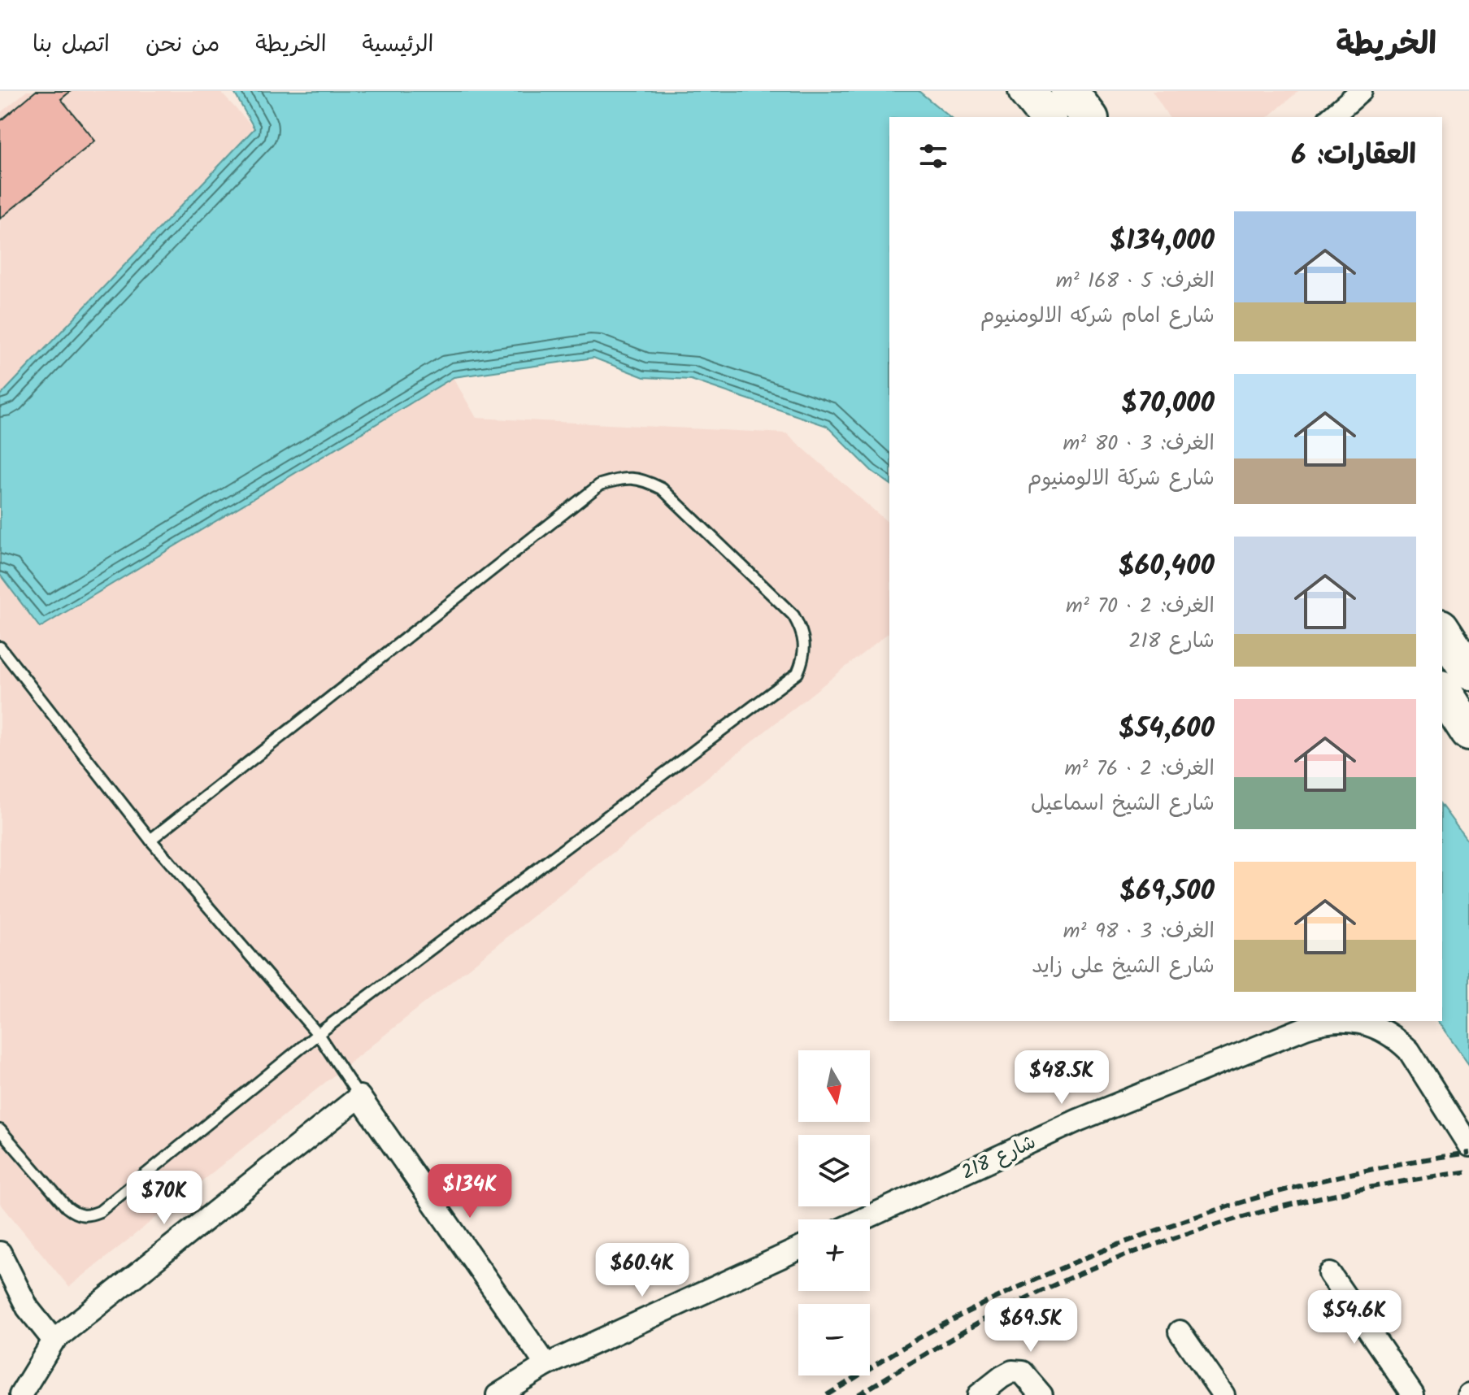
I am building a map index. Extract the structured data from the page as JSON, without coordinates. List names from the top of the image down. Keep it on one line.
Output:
{"streets":{"street":["شارع 218"]},"north":"bottom","page":{"header":"الخريطة","nav":["الرئيسية","الخريطة","من نحن","اتصل بنا"],"heading":"العقارات: 6","list":[{"name":"$134,000","note":"الغرف: 5 · 168 m² · شارع امام شركه الالومنيوم"},{"name":"$70,000","note":"الغرف: 3 · 80 m² · شارع شركة الالومنيوم"},{"name":"$60,400","note":"الغرف: 2 · 70 m² · شارع 218"},{"name":"$54,600","note":"الغرف: 2 · 76 m² · شارع الشيخ اسماعيل"},{"name":"$69,500","note":"الغرف: 3 · 98 m² · شارع الشيخ على زايد"}],"map_buttons":["+","−"],"price":["$48.5K","$134K","$70K","$60.4K","$54.6K","$69.5K"]}}
